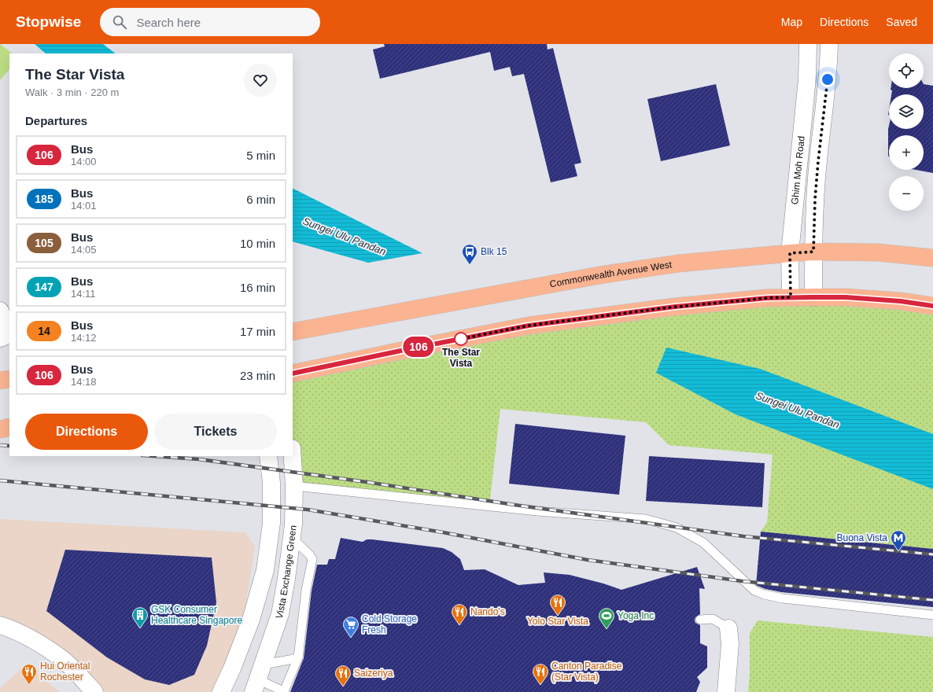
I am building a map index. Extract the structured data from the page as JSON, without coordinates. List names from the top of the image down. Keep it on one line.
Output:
{"streets":{"main road":["Commonwealth Avenue West"],"street":["Ghim Moh Road","Vista Exchange Green"]},"crossings":[["Ghim Moh Road","Commonwealth Avenue West"]],"water":["Sungei Ulu Pandan"],"places":{"bus stop":["Blk 15"],"other":["The Star Vista"],"metro station":["Buona Vista"],"restaurant":["Yolo Star Vista","Nando's","Hui Oriental Rochester","Canton Paradise (Star Vista)","Saizeriya"],"building":["GSK Consumer Healthcare Singapore"],"sports":["Yoga Inc"],"supermarket":["Cold Storage Fresh"]},"lines":["bus line 106"],"page":{"header":"Stopwise","search":"Search here","nav":["Map","Directions","Saved"],"on_map":"106","map_buttons":["+","−"],"heading":[["The Star Vista","Walk · 3 min · 220 m"],"Departures"],"list":[{"mark":"106","name":"Bus","note":"14:00","value":"5 min"},{"mark":"185","name":"Bus","note":"14:01","value":"6 min"},{"mark":"105","name":"Bus","note":"14:05","value":"10 min"},{"mark":"147","name":"Bus","note":"14:11","value":"16 min"},{"mark":"14","name":"Bus","note":"14:12","value":"17 min"},{"mark":"106","name":"Bus","note":"14:18","value":"23 min"}],"buttons":["Directions","Tickets"]}}
